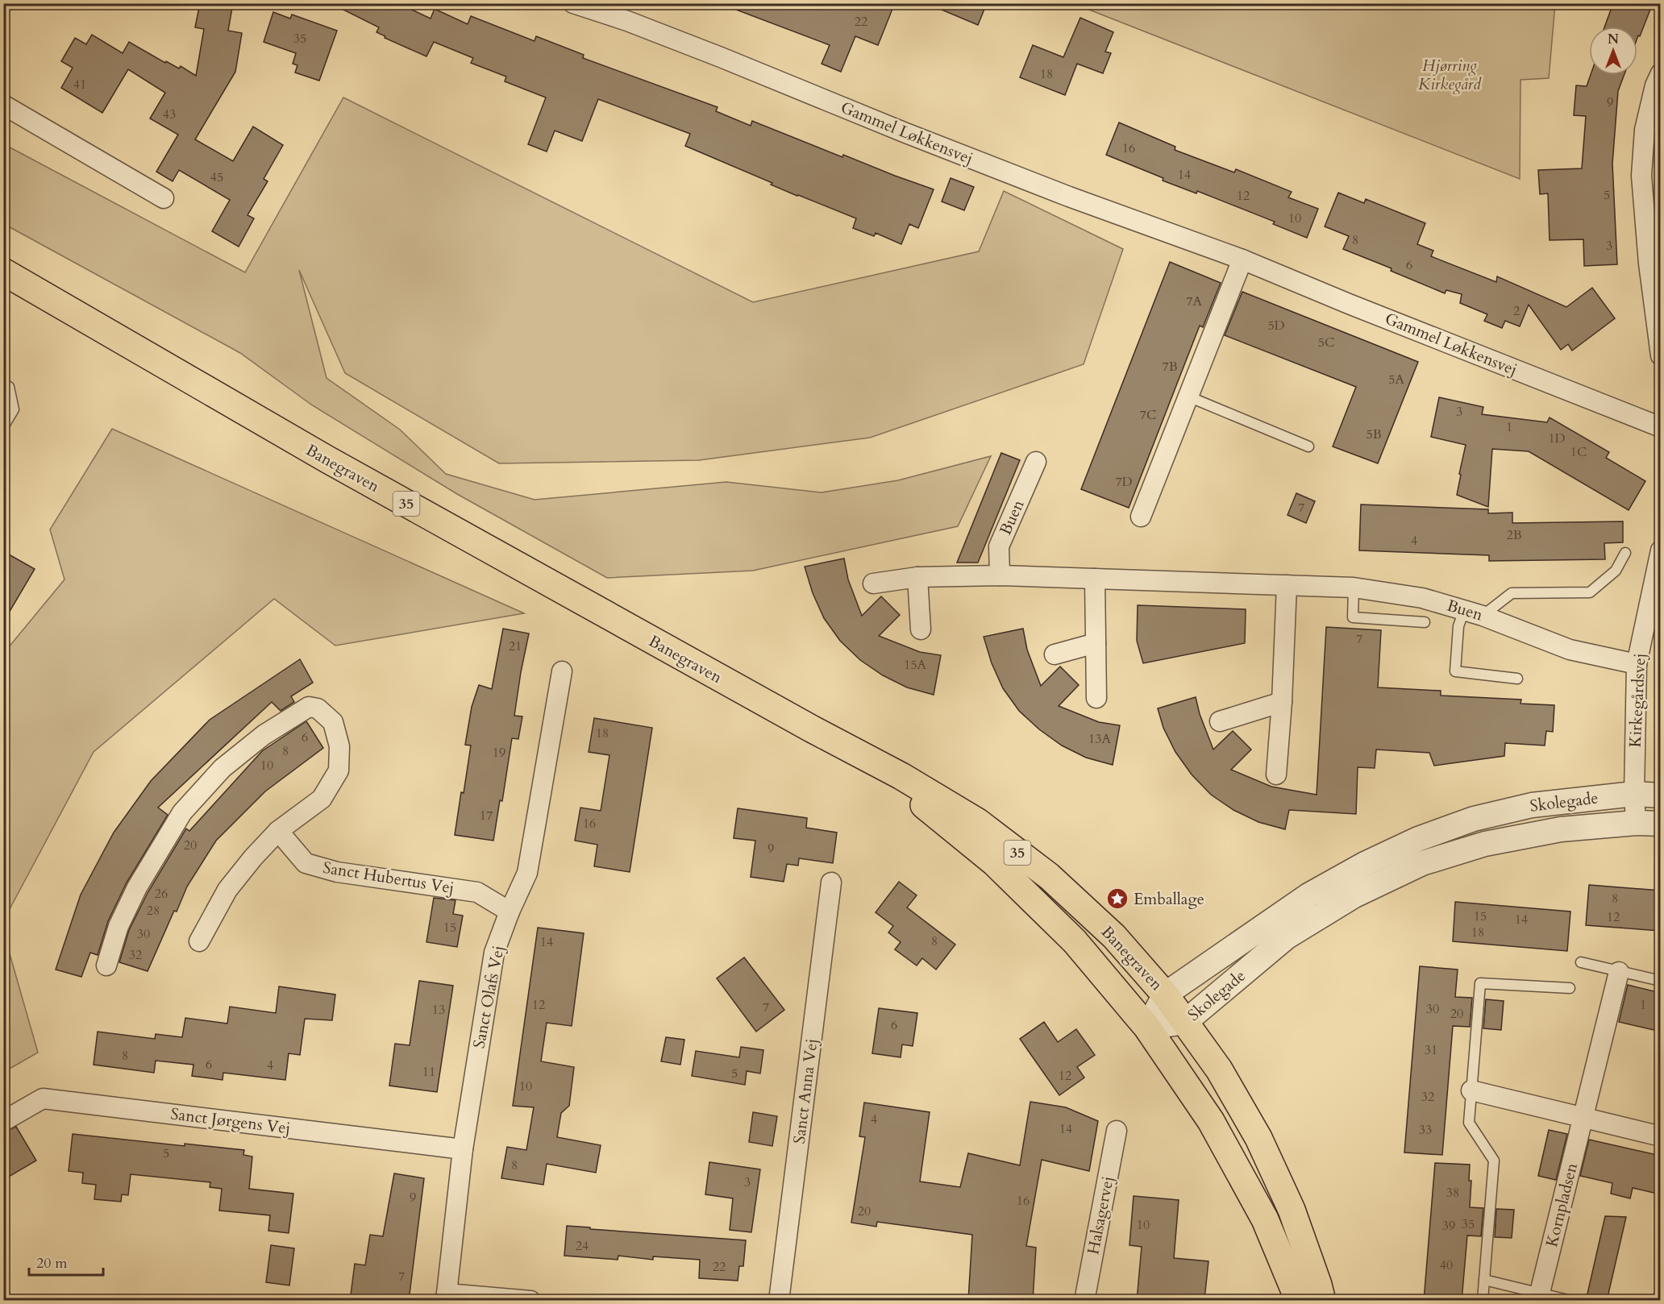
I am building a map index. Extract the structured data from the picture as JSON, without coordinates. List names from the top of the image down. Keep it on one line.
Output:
{"streets":{"main road":["Banegraven","35"],"street":["Gammel Løkkensvej","Buen","Kirkegårdsvej","Skolegade","Sanct Hubertus Vej","Sanct Olafs Vej","Sanct Anna Vej","Sanct Jørgens Vej","Kornpladsen","Halsagervej"]},"crossings":[["Banegraven","Skolegade"],["Buen","Kirkegårdsvej"],["Kirkegårdsvej","Skolegade"],["Sanct Hubertus Vej","Sanct Olafs Vej"],["Sanct Olafs Vej","Sanct Jørgens Vej"]],"parks":["Hjørring Kirkegård"],"places":{"place":["Emballage"]},"house_numbers":["22","35","18","41","9","43","16","14","45","5","12","10","8","3","6","7A","2","5D","5C","7B","5A","3","7C","1","5B","1D","1C","7D","7","2B","4","7","21","15A","18","6","13A","8","19","10","17","16","20","9","26","8","28","15","12","14","15","18","30","8","14","32","12","1","7","30","13","20","6","31","8","6","4","11","5","12","10","32","4","14","33","5","8","3","38","9","16","20","35","10","39","24","40","22","7"],"scale_bar":"20 m","north":"top"}
